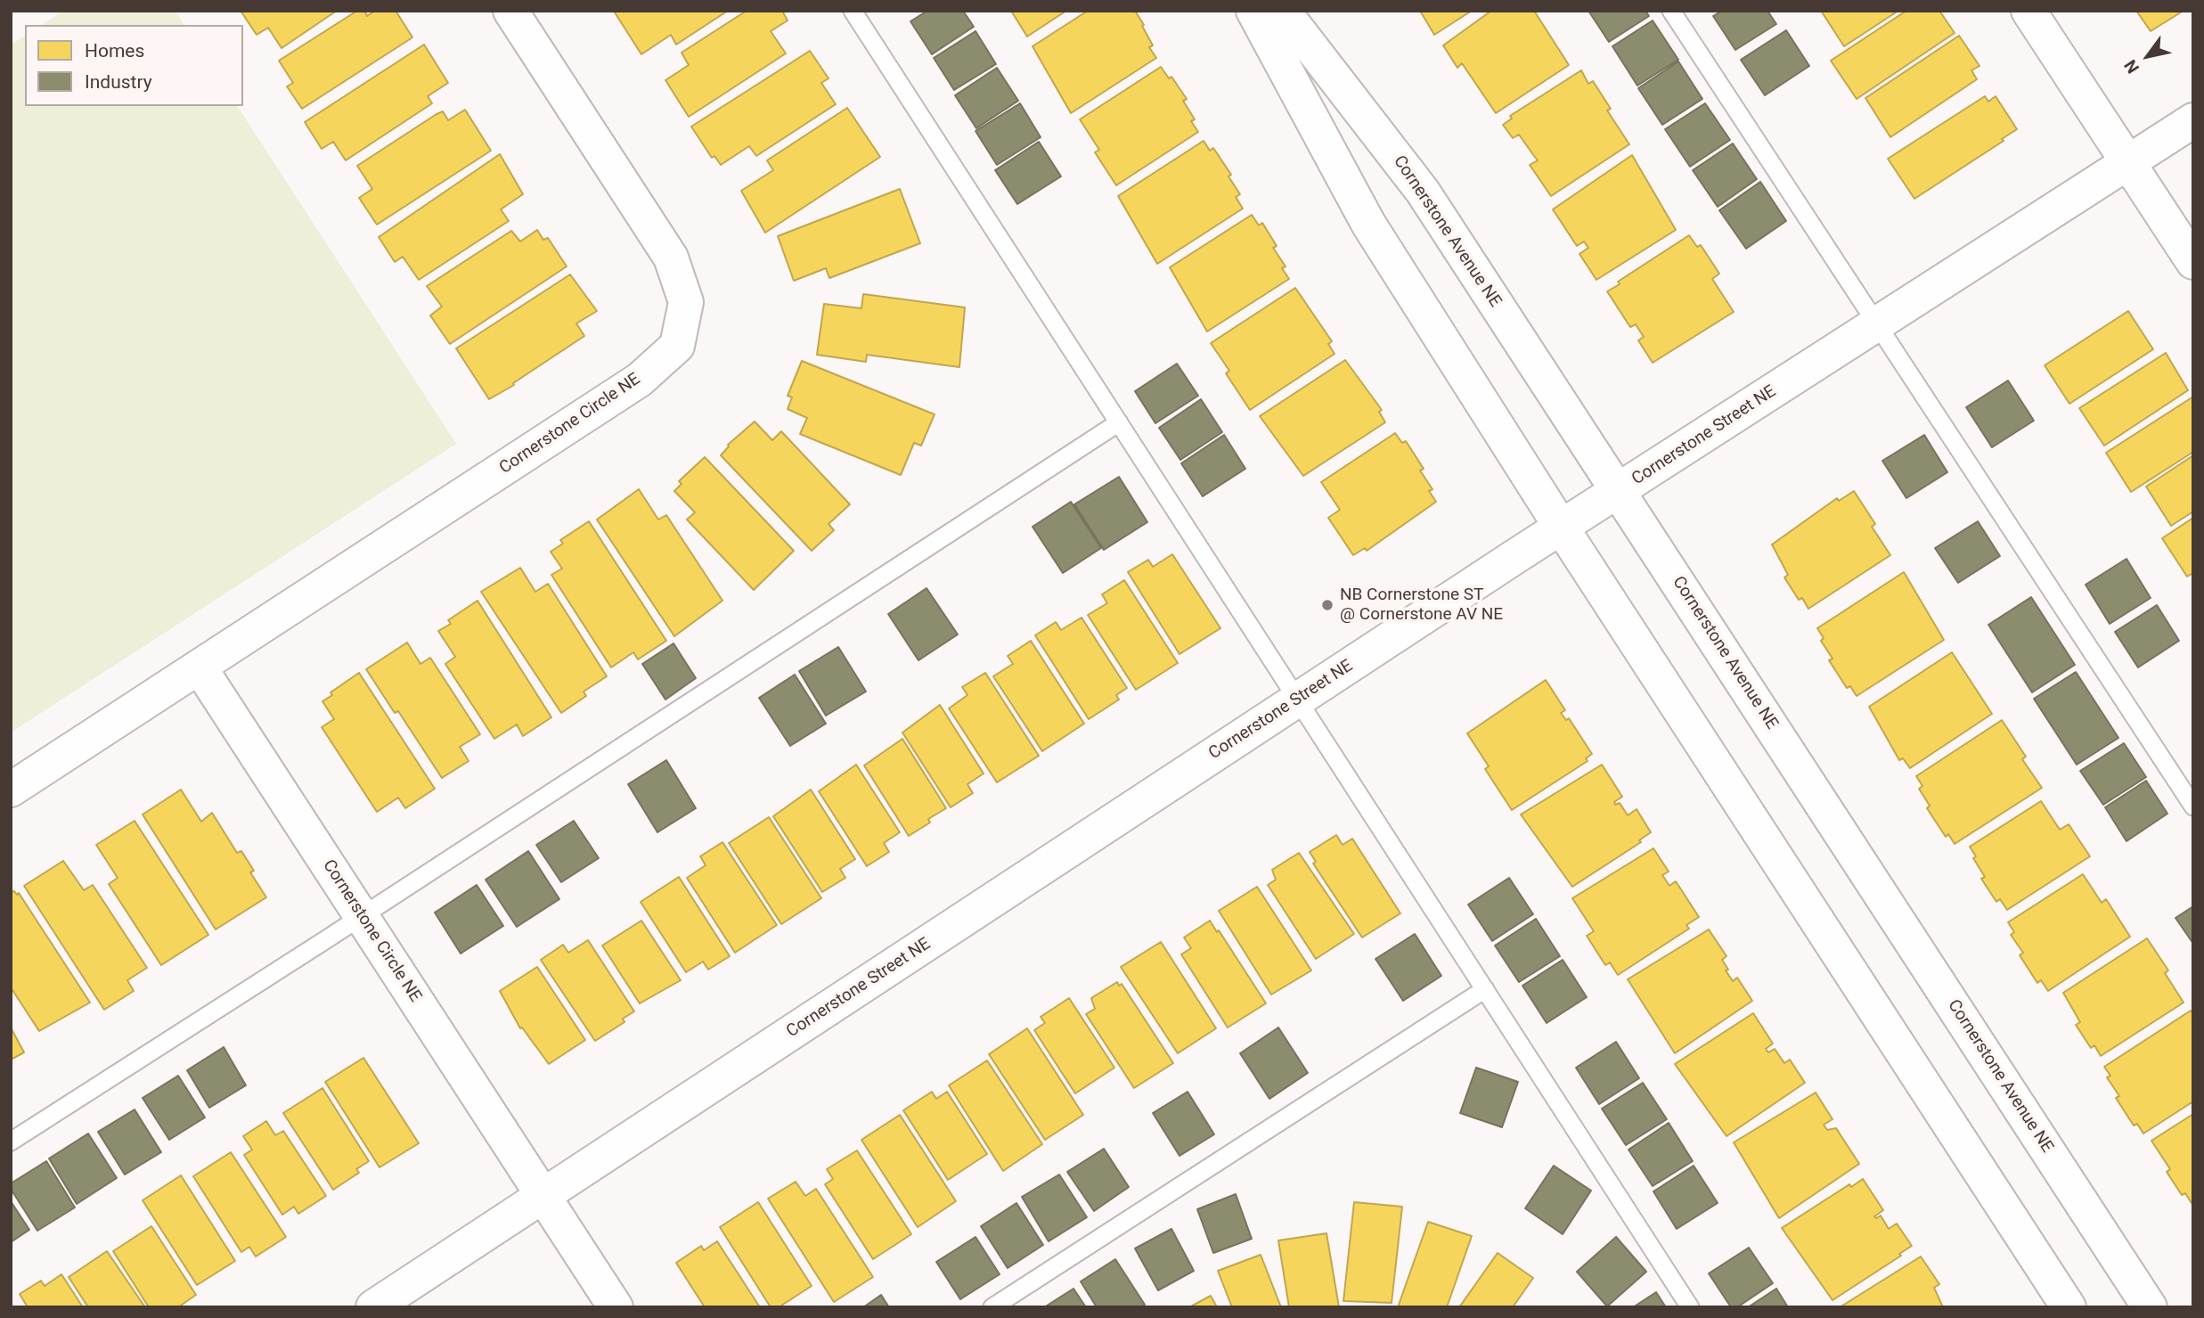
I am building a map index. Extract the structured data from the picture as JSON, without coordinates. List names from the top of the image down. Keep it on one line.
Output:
{"streets":{"street":["Cornerstone Avenue NE","Cornerstone Circle NE","Cornerstone Street NE"]},"crossings":[["Cornerstone Avenue NE","Cornerstone Street NE"],["Cornerstone Circle NE","Cornerstone Street NE"]],"places":["NB Cornerstone ST @ Cornerstone AV NE"],"legend":["Homes","Industry"],"north":"bottom left"}
